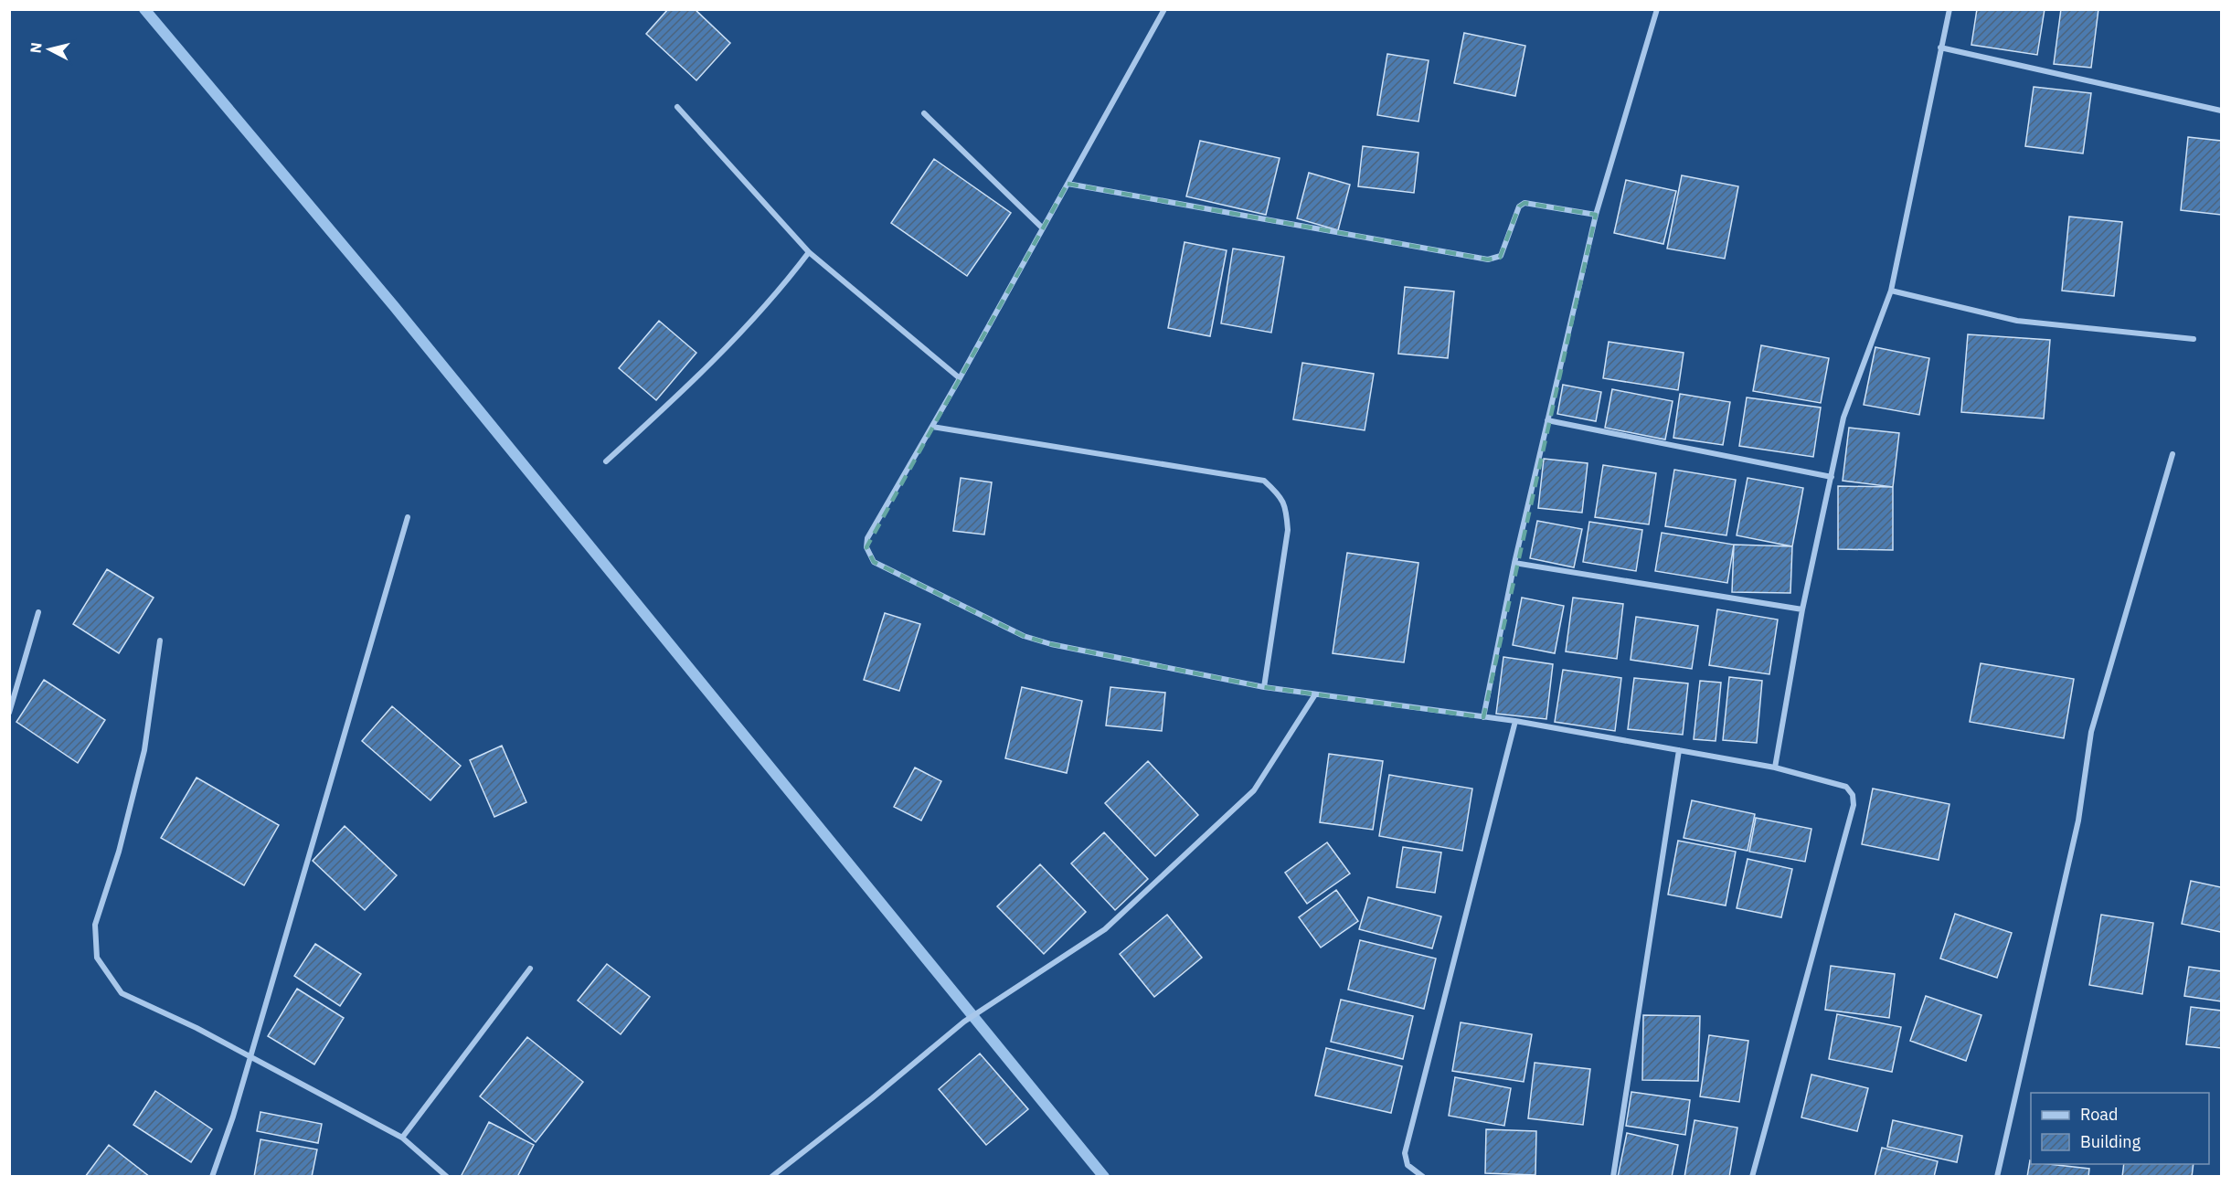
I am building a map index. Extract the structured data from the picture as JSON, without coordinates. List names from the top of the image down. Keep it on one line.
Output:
{"legend":["Road","Building"],"north":"left"}
